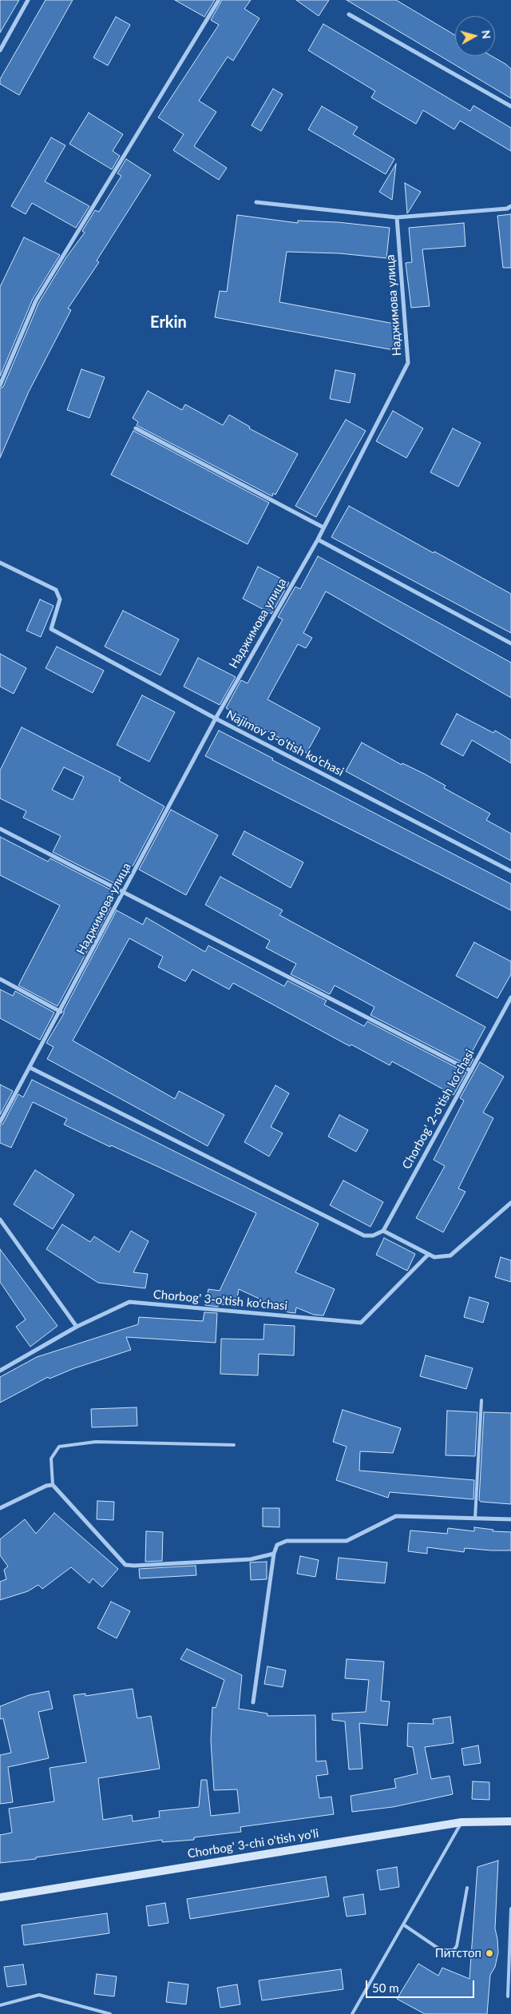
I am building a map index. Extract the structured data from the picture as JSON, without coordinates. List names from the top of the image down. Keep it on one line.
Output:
{"streets":{"main road":["Chorbog' 3-chi o'tish yo'li"],"street":["Наджимова улица","Najimov 3-o'tish ko'chasi","Chorbog' 2-o'tish ko'chasi","Chorbog' 3-o'tish ko'chasi"]},"crossings":[["Наджимова улица","Najimov 3-o'tish ko'chasi"]],"districts":["Erkin"],"places":["Питстоп"],"scale_bar":"50 m","north":"right"}
